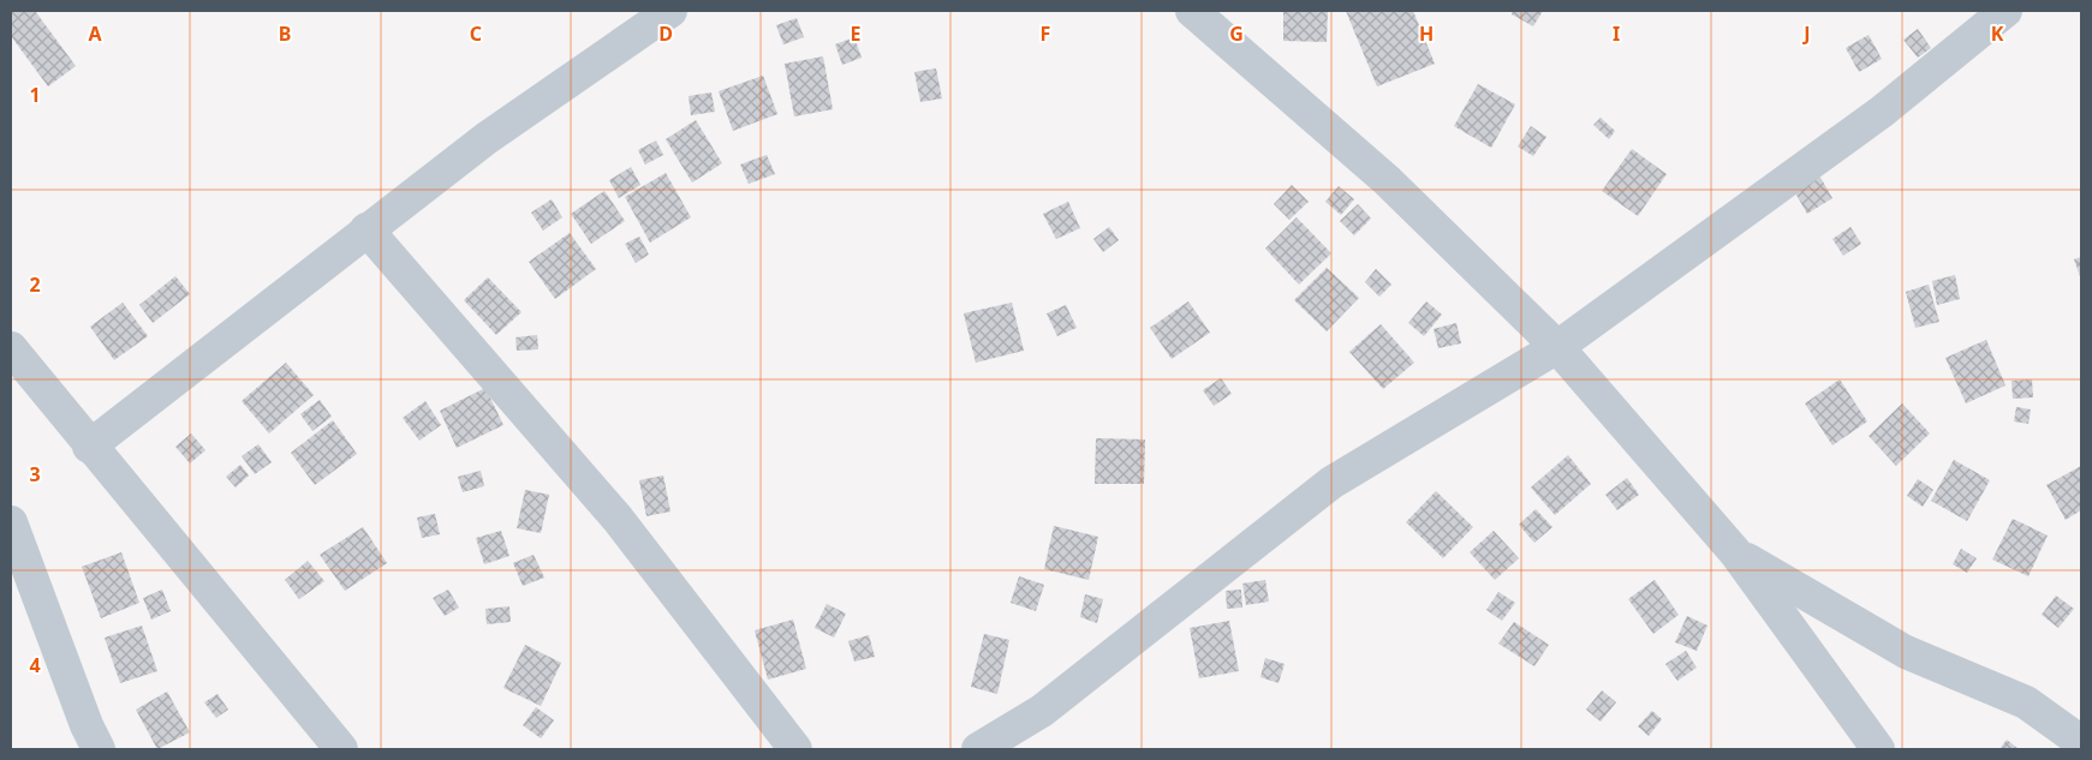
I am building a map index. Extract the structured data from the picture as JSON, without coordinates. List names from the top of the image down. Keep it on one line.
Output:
{"grid":{"columns":["A","B","C","D","E","F","G","H","I","J","K"],"rows":["1","2","3","4"]}}
